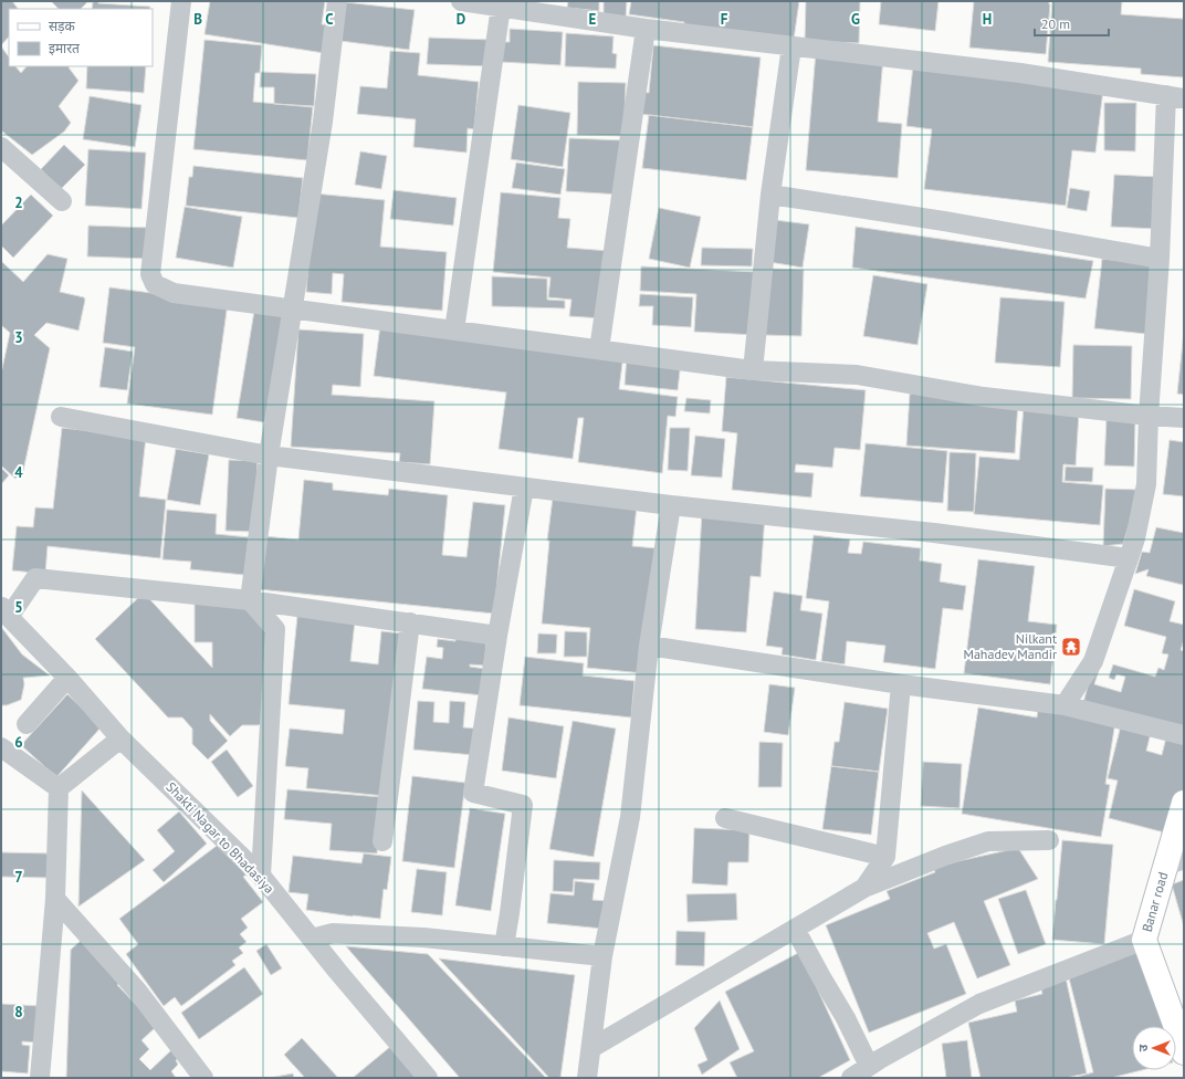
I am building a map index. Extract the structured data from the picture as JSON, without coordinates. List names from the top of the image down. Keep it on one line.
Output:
{"streets":{"street":["Shakti Nagar to Bhadasiya","Banar road"]},"places":{"temple":["Nilkant Mahadev Mandir"]},"legend":["सड़क","इमारत"],"scale_bar":"20 m","north":"left","grid":{"columns":["B","C","D","E","F","G","H"],"rows":["2","3","4","5","6","7","8"]}}
